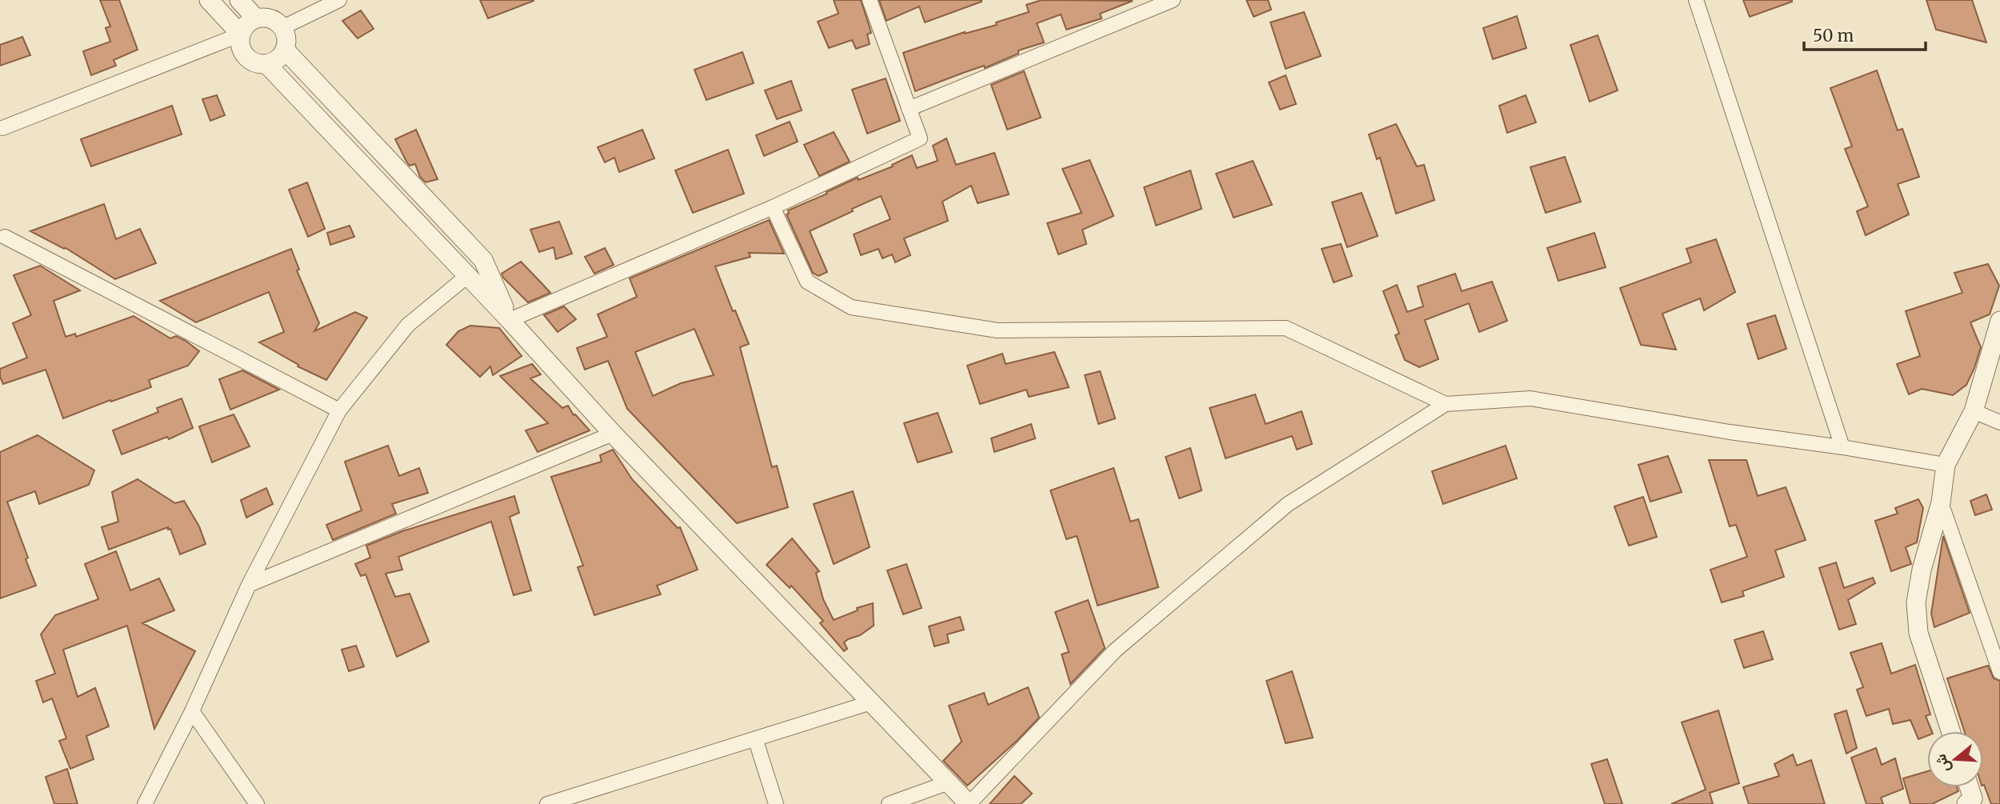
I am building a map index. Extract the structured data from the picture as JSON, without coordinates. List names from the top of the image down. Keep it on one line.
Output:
{"scale_bar":"50 m","north":"left"}
